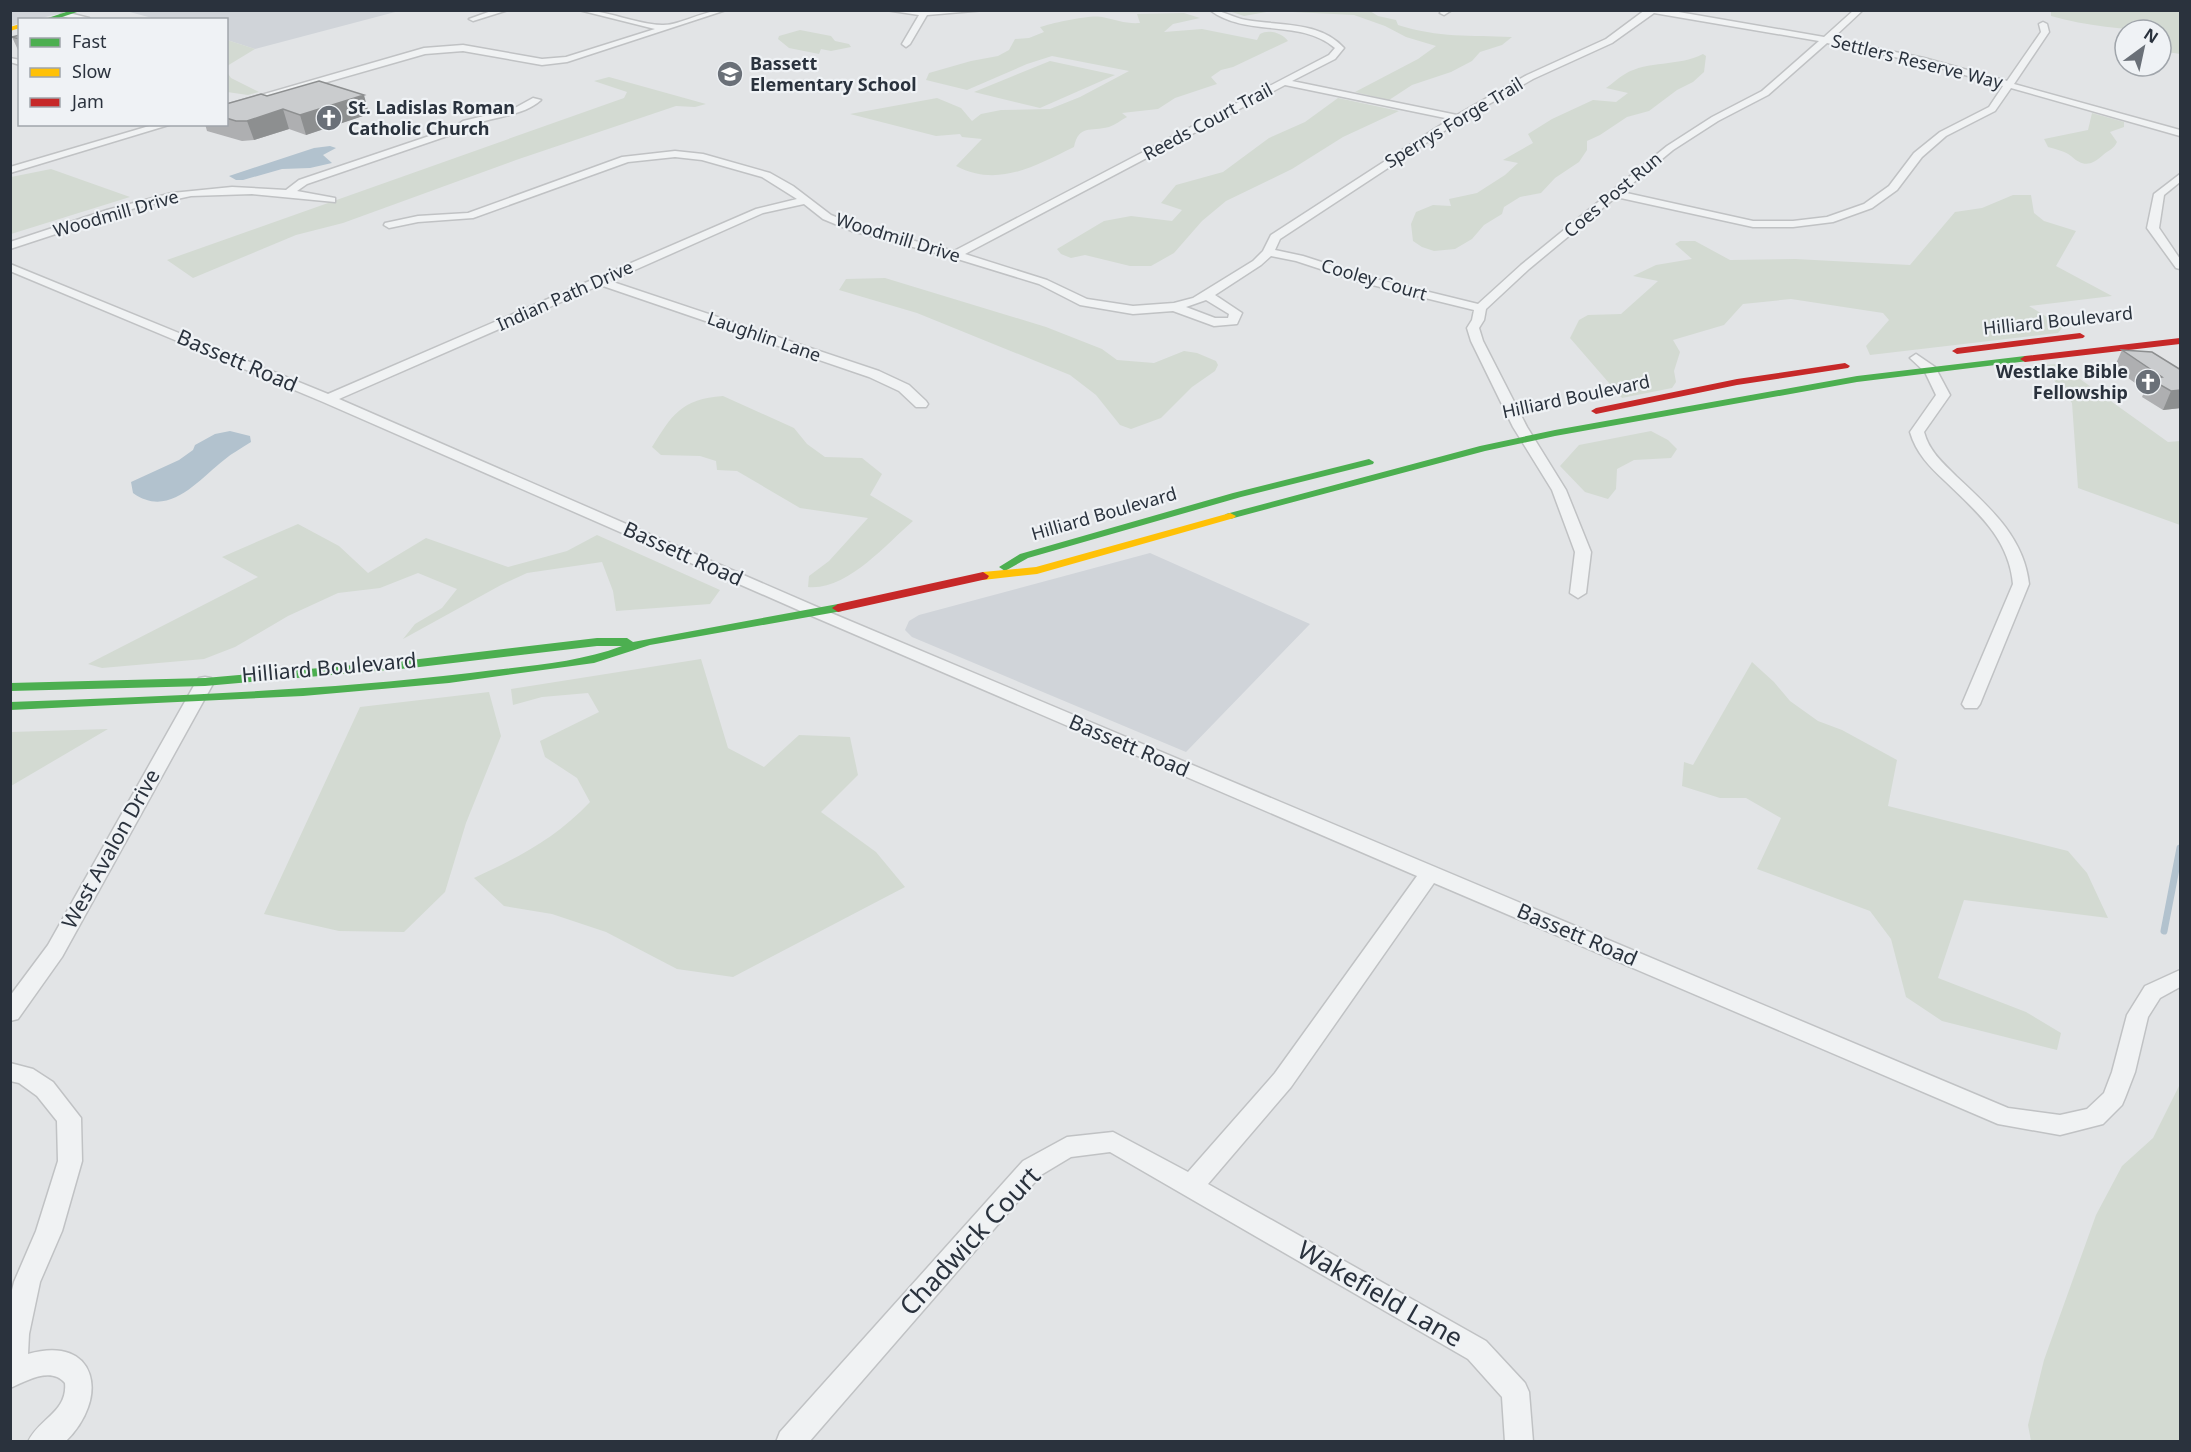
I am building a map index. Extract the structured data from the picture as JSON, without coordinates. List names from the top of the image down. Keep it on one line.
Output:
{"streets":{"main road":["Hilliard Boulevard"],"street":["Settlers Reserve Way","Reeds Court Trail","Sperrys Forge Trail","Coes Post Run","Woodmill Drive","Cooley Court","Indian Path Drive","Laughlin Lane","Bassett Road","West Avalon Drive","Chadwick Court","Wakefield Lane"]},"crossings":[["Settlers Reserve Way","Sperrys Forge Trail"],["Settlers Reserve Way","Coes Post Run"],["Reeds Court Trail","Woodmill Drive"],["Sperrys Forge Trail","Woodmill Drive"],["Sperrys Forge Trail","Cooley Court"],["Coes Post Run","Cooley Court"],["Woodmill Drive","Indian Path Drive"],["Indian Path Drive","Laughlin Lane"],["Indian Path Drive","Bassett Road"],["Hilliard Boulevard","Bassett Road"],["Hilliard Boulevard","West Avalon Drive"],["Chadwick Court","Wakefield Lane"]],"places":{"school or university":["Bassett Elementary School"],"church":["St. Ladislas Roman Catholic Church","Westlake Bible Fellowship"]},"legend":["Fast","Slow","Jam"],"north":"top right"}
